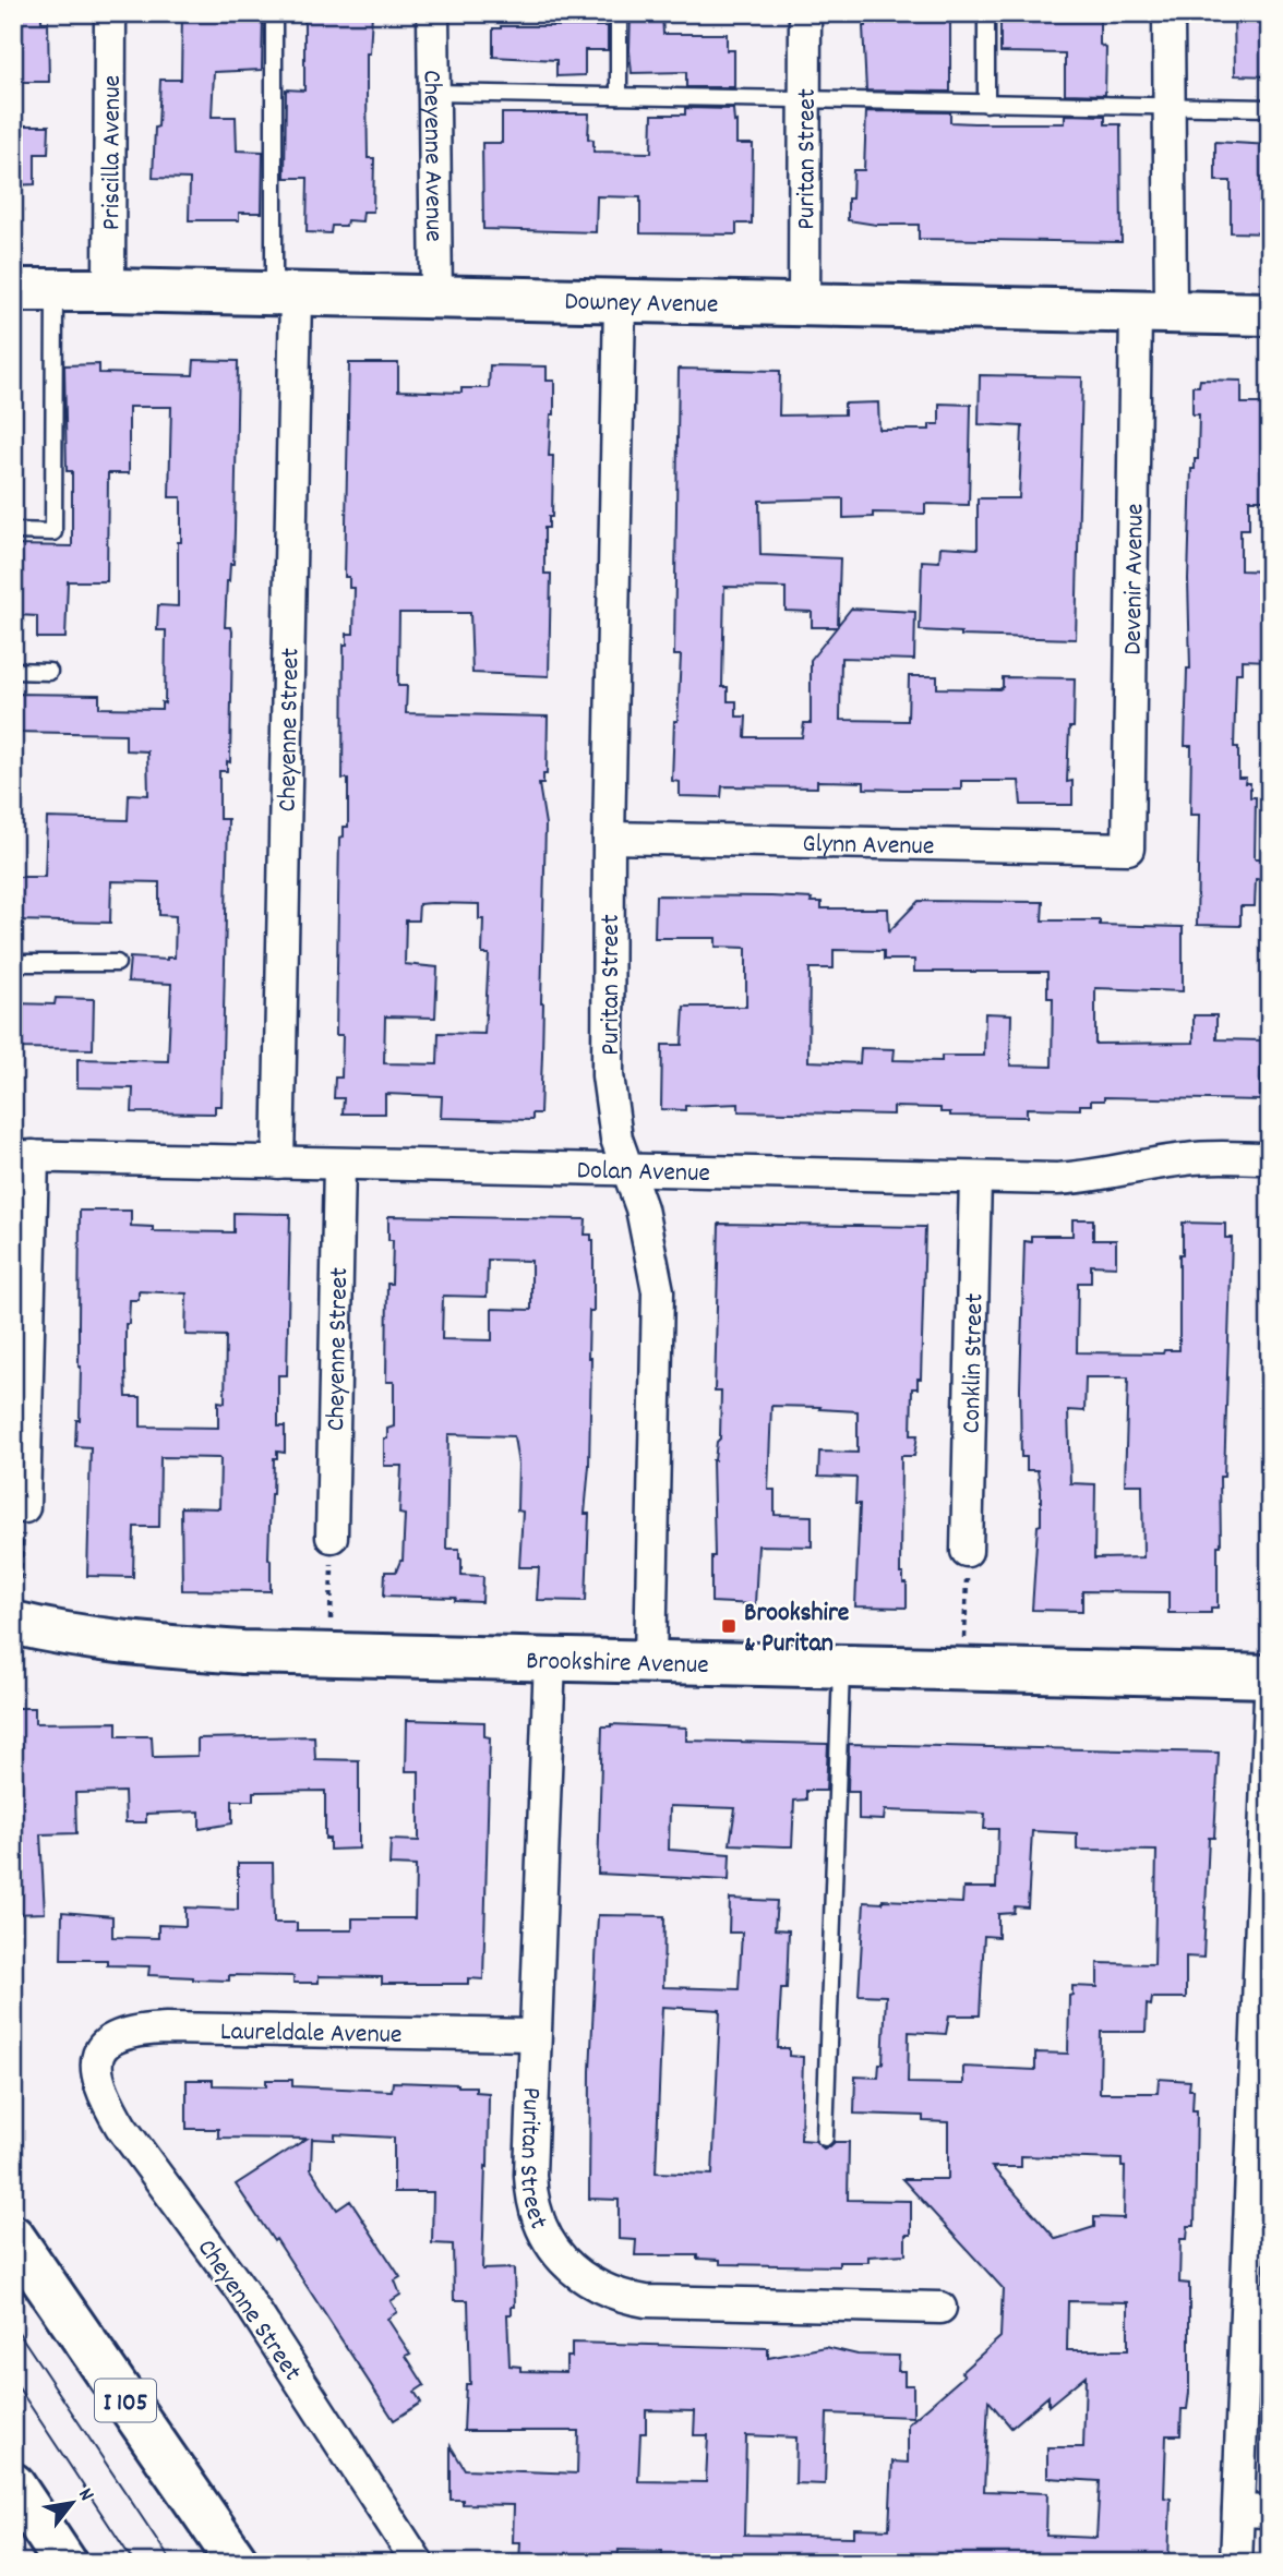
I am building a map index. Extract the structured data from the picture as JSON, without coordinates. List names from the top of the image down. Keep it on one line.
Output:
{"streets":{"main road":["Downey Avenue","Brookshire Avenue","I 105"],"street":["Priscilla Avenue","Cheyenne Avenue","Puritan Street","Devenir Avenue","Cheyenne Street","Glynn Avenue","Dolan Avenue","Conklin Street","Laureldale Avenue"]},"crossings":[["Priscilla Avenue","Downey Avenue"],["Cheyenne Avenue","Downey Avenue"],["Puritan Street","Downey Avenue"],["Puritan Street","Glynn Avenue"],["Puritan Street","Dolan Avenue"],["Puritan Street","Brookshire Avenue"],["Puritan Street","Laureldale Avenue"],["Downey Avenue","Devenir Avenue"],["Downey Avenue","Cheyenne Street"],["Devenir Avenue","Glynn Avenue"],["Cheyenne Street","Dolan Avenue"],["Cheyenne Street","Laureldale Avenue"],["Dolan Avenue","Conklin Street"]],"places":{"transit":["Brookshire & Puritan"]},"north":"top right"}
